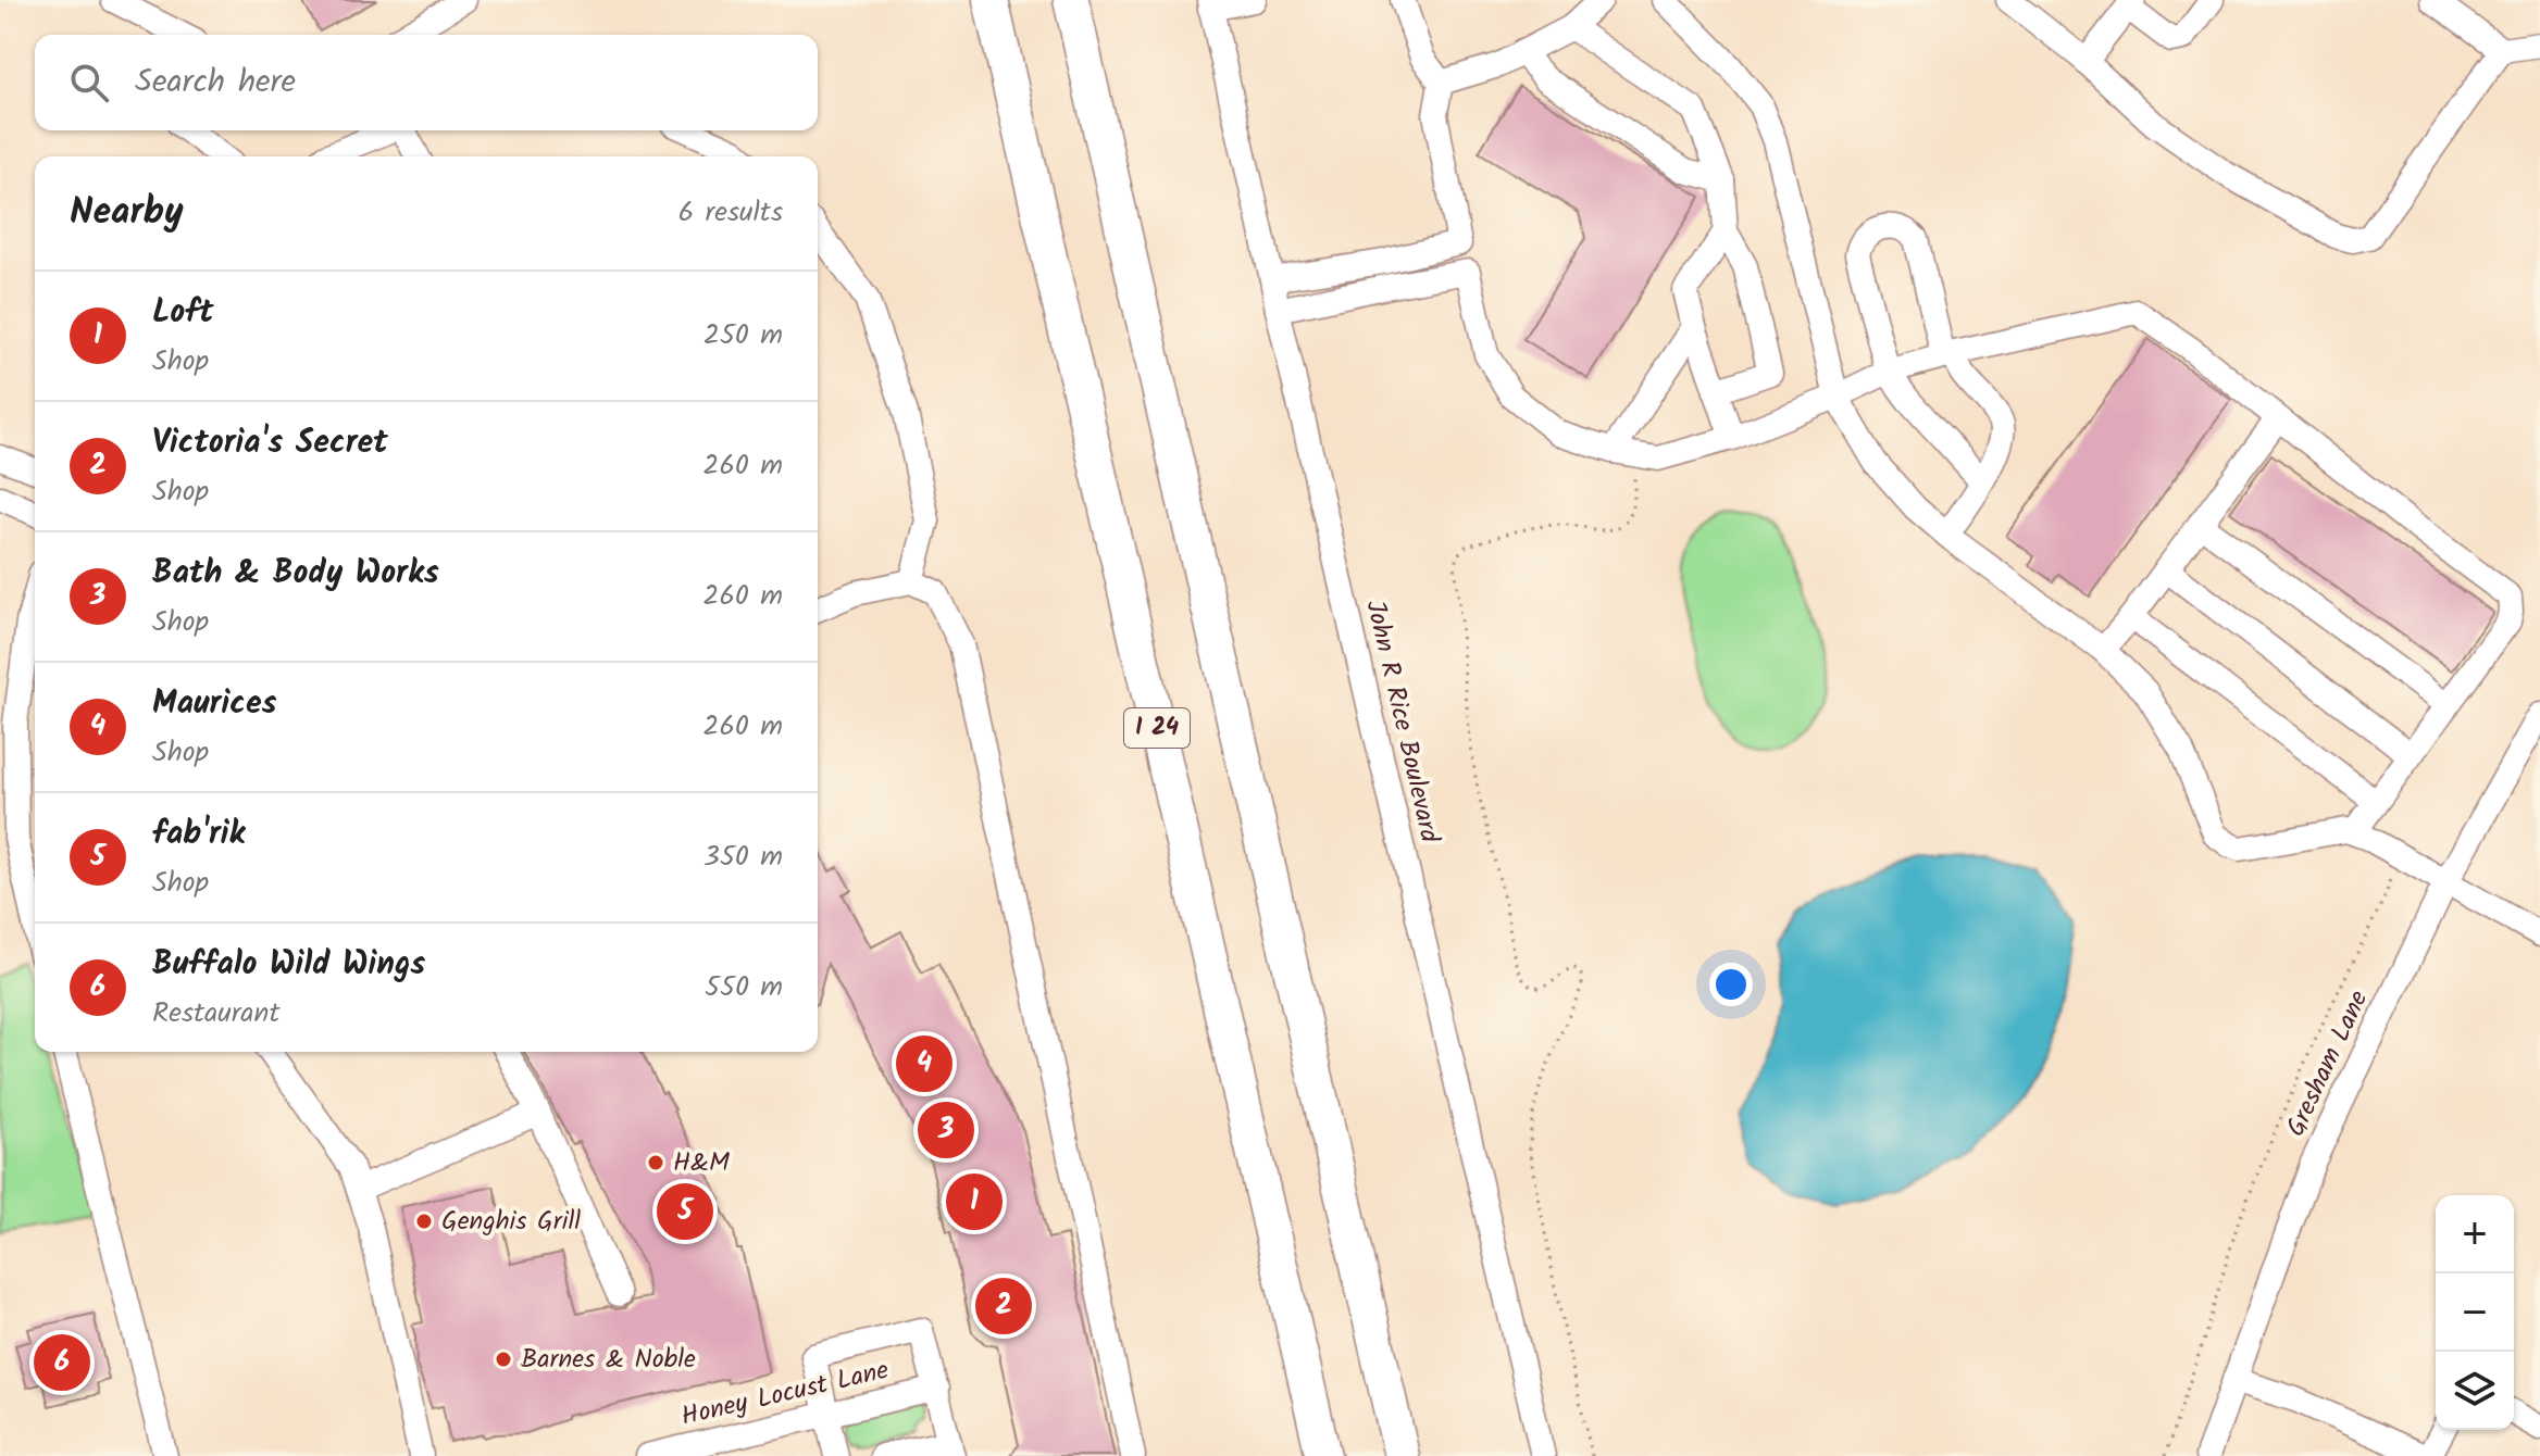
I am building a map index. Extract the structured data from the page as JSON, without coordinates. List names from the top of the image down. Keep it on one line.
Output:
{"streets":{"highway":["I 24"],"street":["John R Rice Boulevard","Gresham Lane","Honey Locust Lane"]},"places":["H&M","Genghis Grill","Barnes & Noble"],"page":{"search":"Search here","heading":["Nearby","6 results"],"list":[{"mark":"1","name":"Loft","note":"Shop","value":"250 m"},{"mark":"2","name":"Victoria's Secret","note":"Shop","value":"260 m"},{"mark":"3","name":"Bath & Body Works","note":"Shop","value":"260 m"},{"mark":"4","name":"Maurices","note":"Shop","value":"260 m"},{"mark":"5","name":"fab'rik","note":"Shop","value":"350 m"},{"mark":"6","name":"Buffalo Wild Wings","note":"Restaurant","value":"550 m"}],"pins":["4","3","1","5","2","6"],"map_buttons":["+","−"]}}
